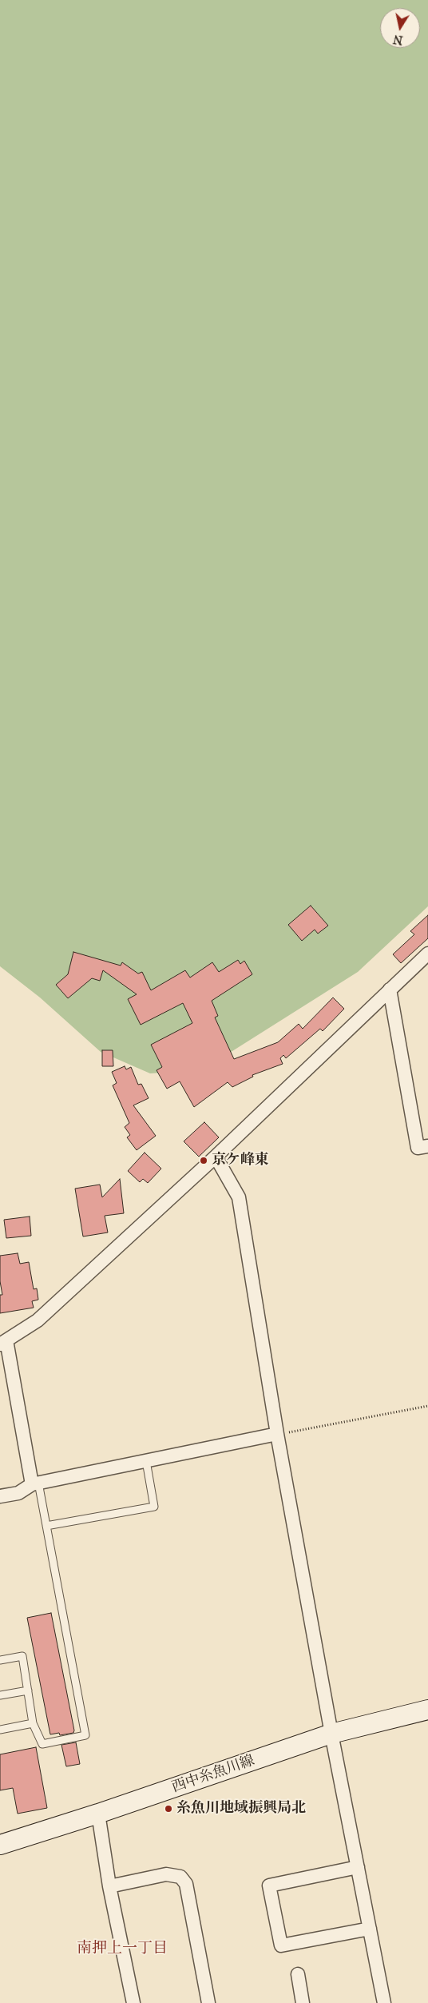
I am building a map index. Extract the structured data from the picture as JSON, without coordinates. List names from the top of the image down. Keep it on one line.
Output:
{"streets":{"main road":["西中糸魚川線"]},"districts":["南押上一丁目"],"places":["京ケ峰東","糸魚川地域振興局北"],"north":"bottom"}
